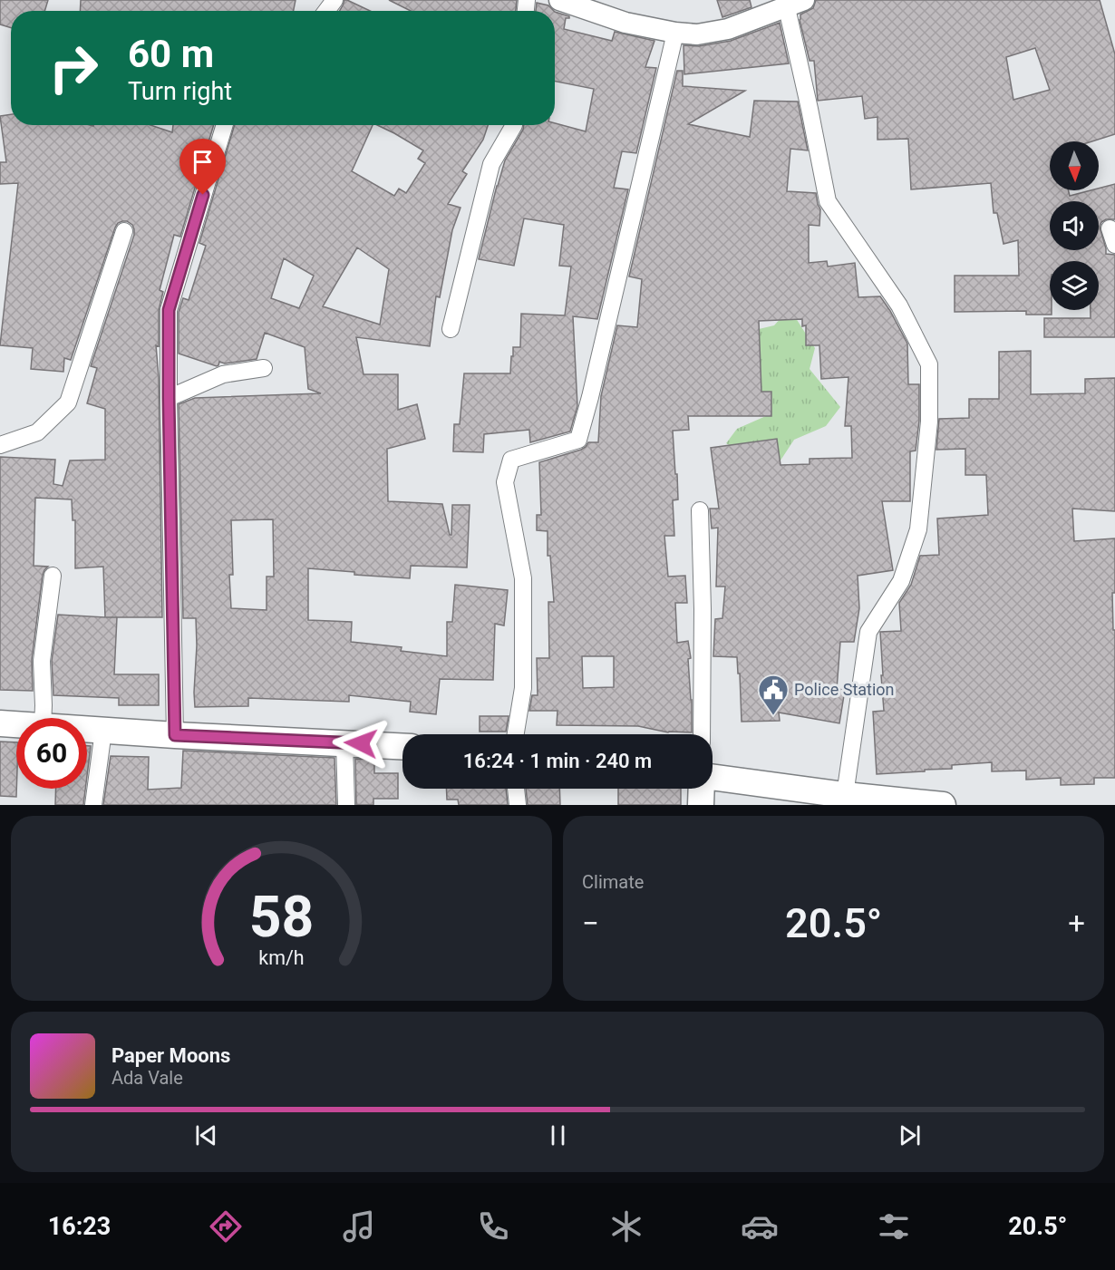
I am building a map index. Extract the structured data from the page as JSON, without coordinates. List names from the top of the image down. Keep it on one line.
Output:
{"places":{"public building":["Police Station"]},"north":"bottom","page":{"turn":["60 m","Turn right"],"limit":"60","trip":"16:24 · 1 min · 240 m","tile":"Climate","heat":["−","20.5°","+"],"song":["Paper Moons","Ada Vale"],"tabs":["16:23","20.5°"],"gauge":["58","km/h"]}}
